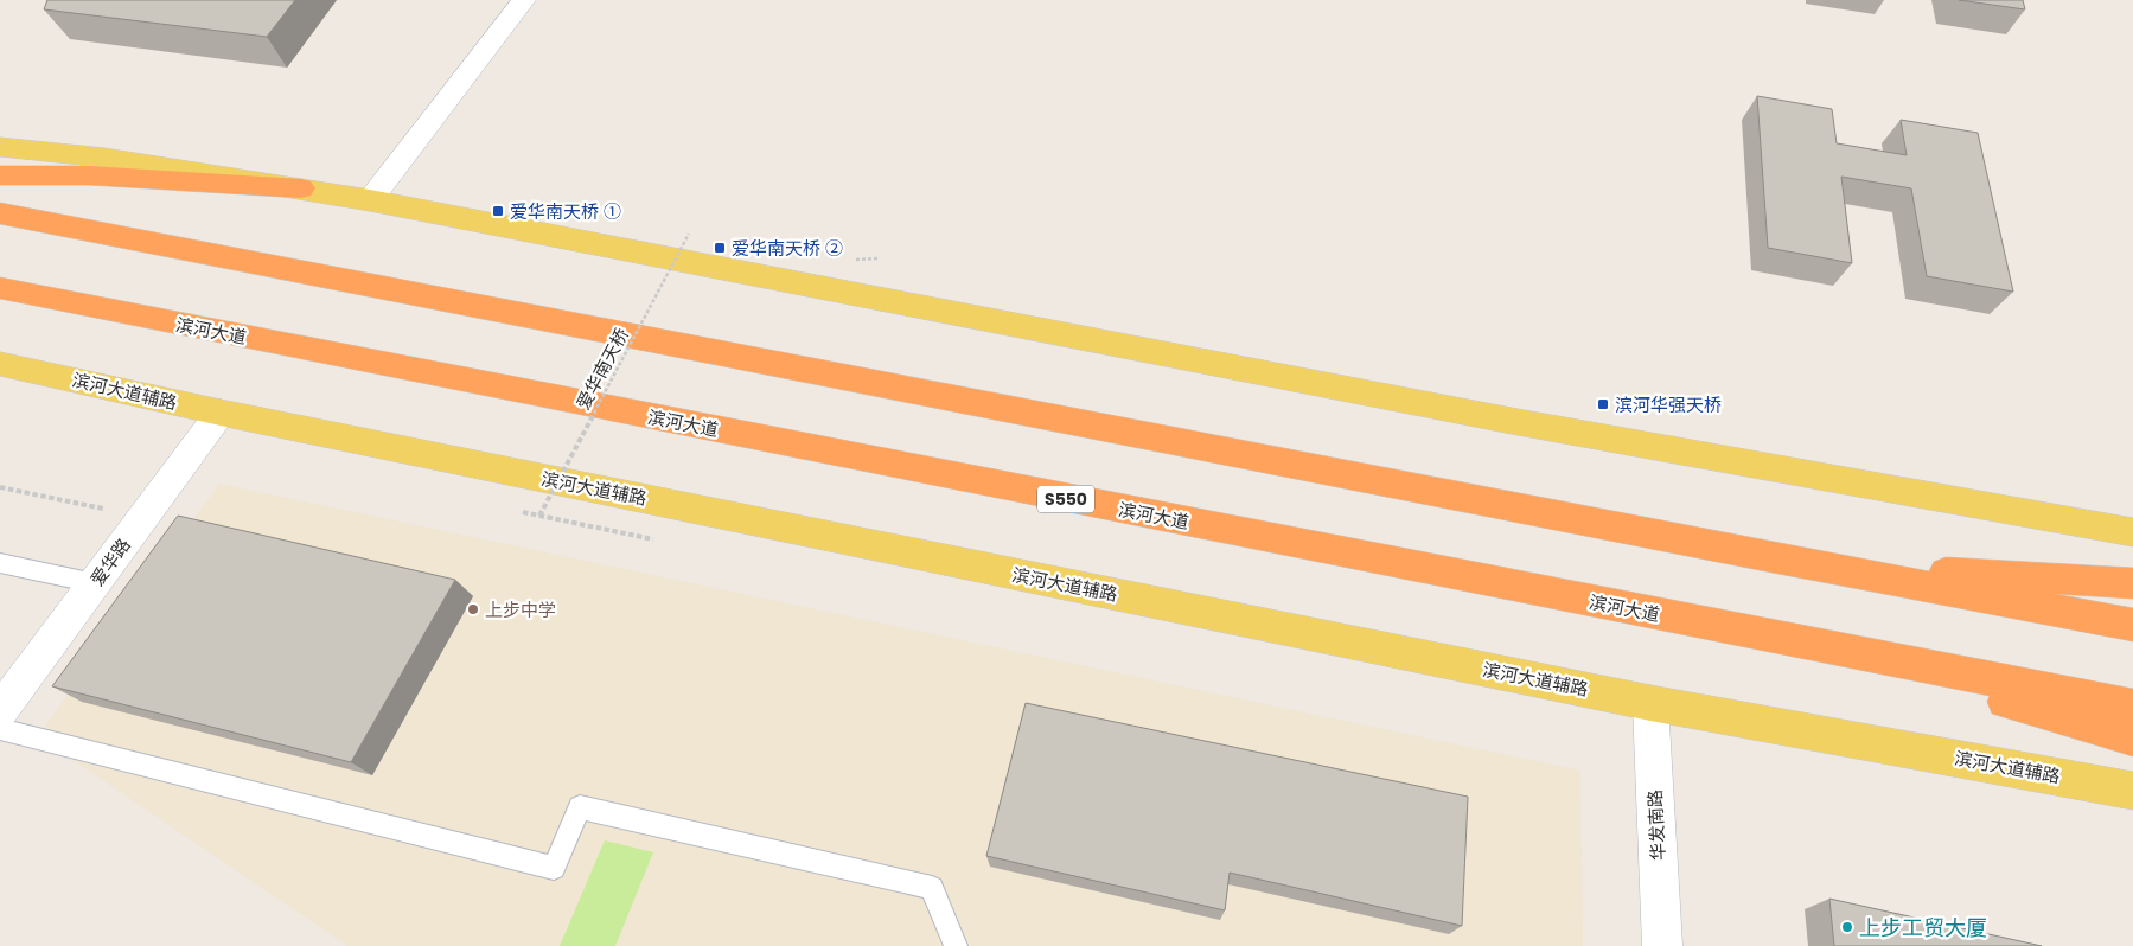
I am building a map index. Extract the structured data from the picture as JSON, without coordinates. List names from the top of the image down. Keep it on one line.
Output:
{"streets":{"highway":["滨河大道","S550"],"main road":["滨河大道辅路"],"street":["爱华路","华发南路"],"path":["爱华南天桥"]},"crossings":[["滨河大道辅路","爱华路"],["滨河大道辅路","华发南路"]],"places":{"transit":["爱华南天桥 ①","爱华南天桥 ②","滨河华强天桥"],"other":["上步中学","上步工贸大厦"]}}
